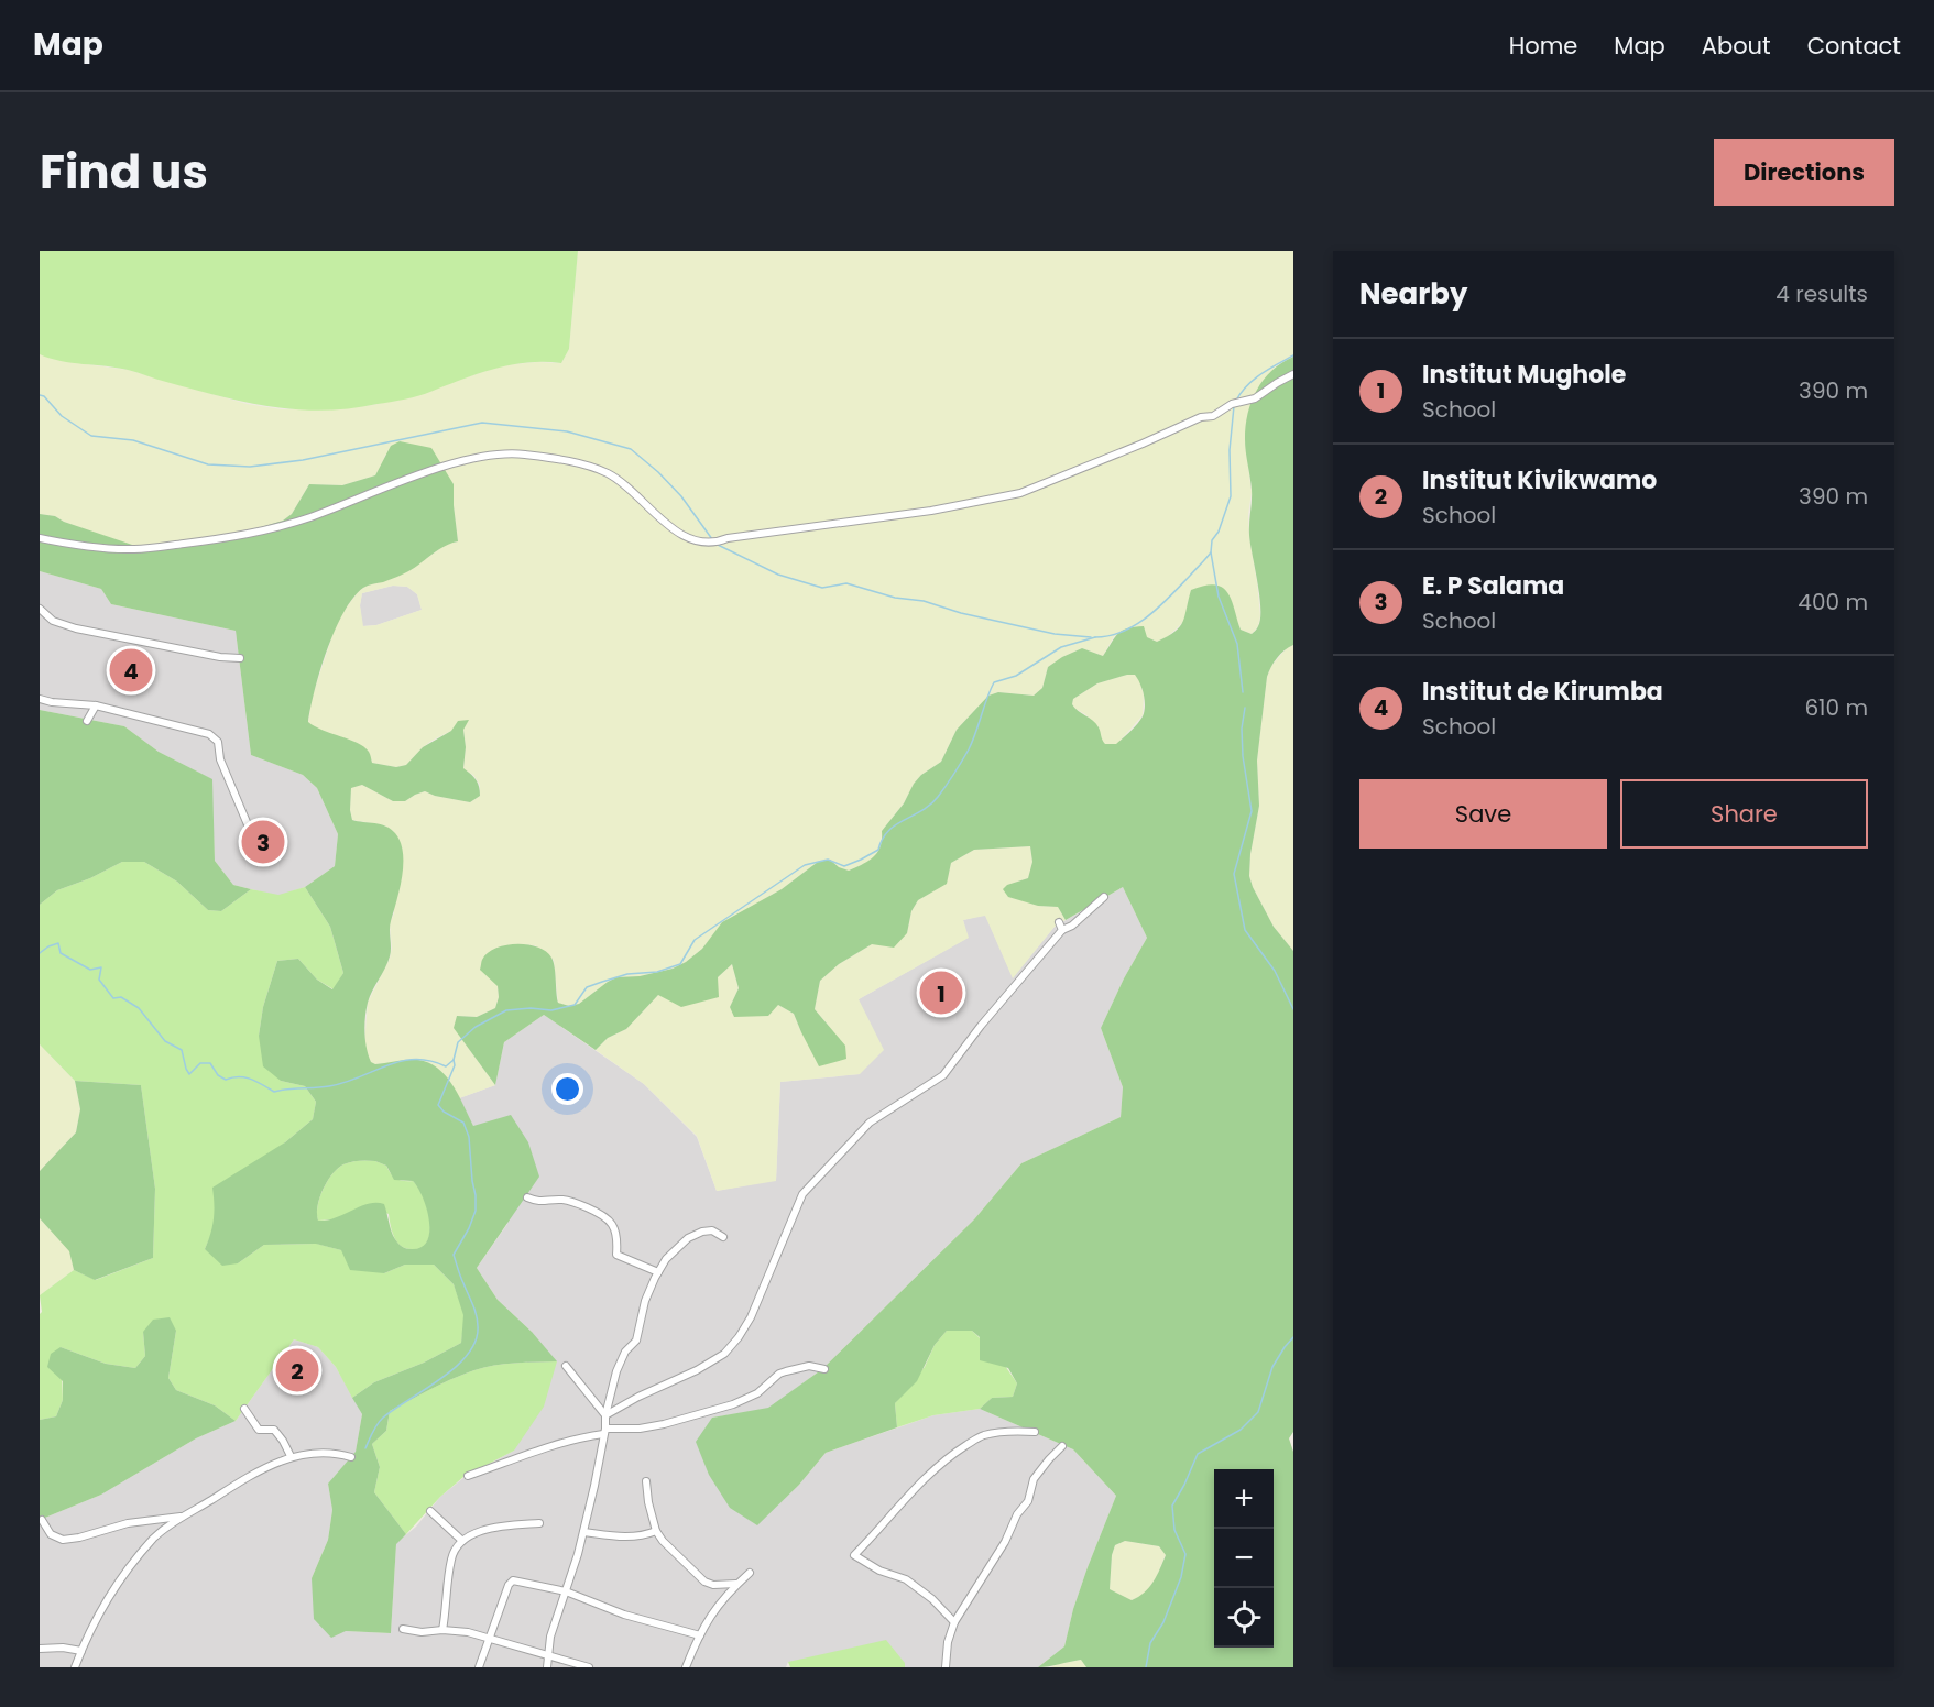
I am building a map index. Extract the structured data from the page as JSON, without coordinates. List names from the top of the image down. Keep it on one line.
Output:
{"page":{"header":"Map","nav":["Home","Map","About","Contact"],"title":"Find us","buttons":["Directions",["Save","Share"]],"heading":["Nearby","4 results"],"list":[{"mark":"1","name":"Institut Mughole","note":"School","value":"390 m"},{"mark":"2","name":"Institut Kivikwamo","note":"School","value":"390 m"},{"mark":"3","name":"E. P Salama","note":"School","value":"400 m"},{"mark":"4","name":"Institut de Kirumba","note":"School","value":"610 m"}],"pins":["4","3","1","2"],"map_buttons":["+","−"]}}
